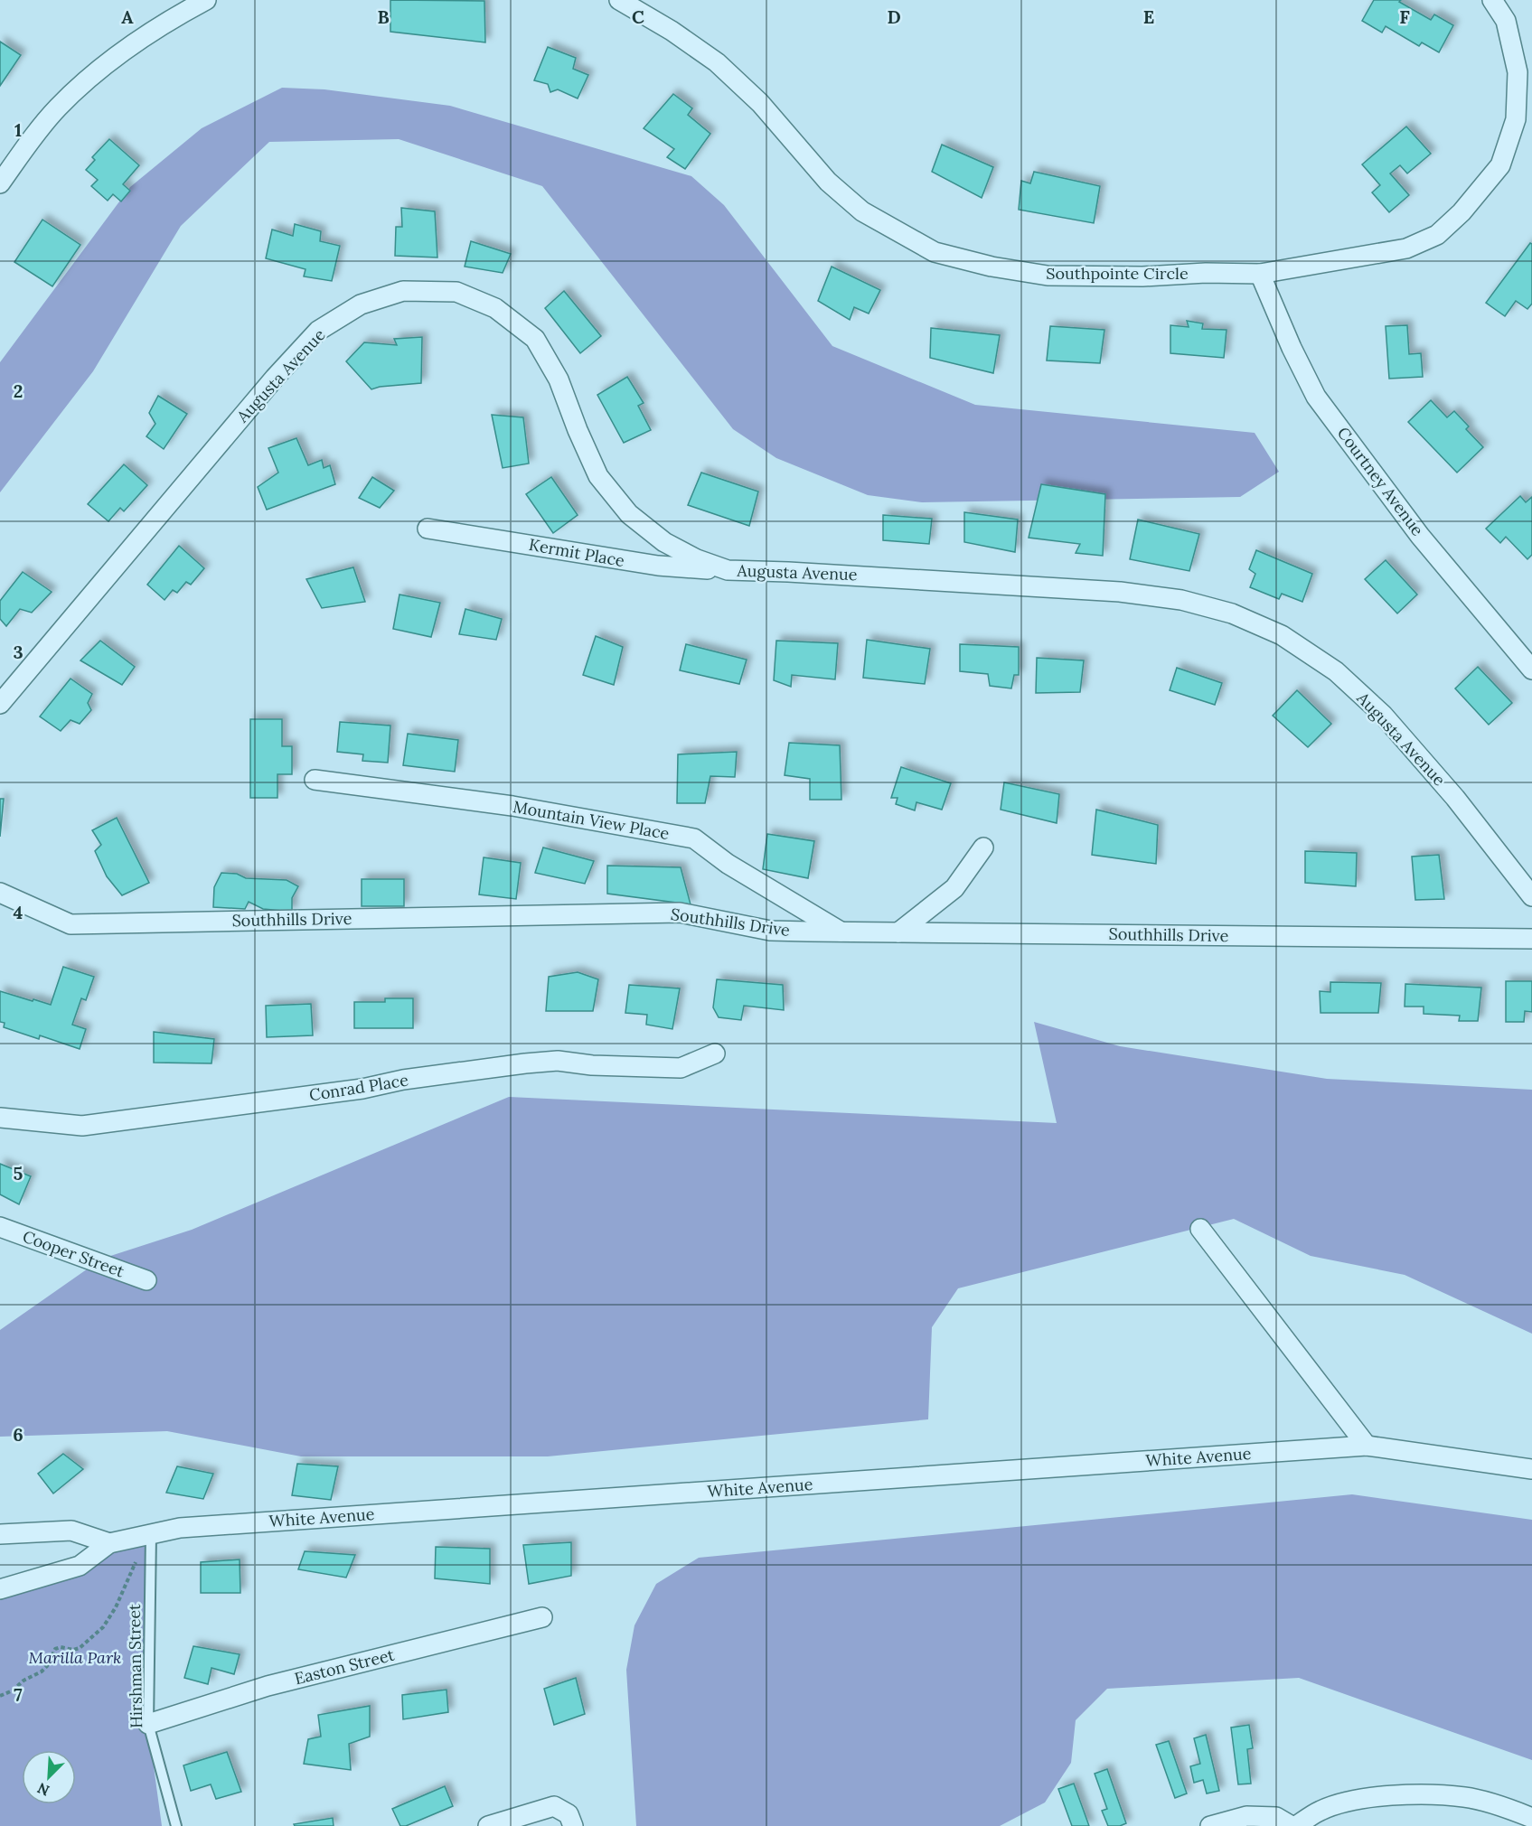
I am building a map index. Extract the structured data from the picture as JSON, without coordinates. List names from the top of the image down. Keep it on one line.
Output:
{"streets":{"street":["Southpointe Circle","Augusta Avenue","Courtney Avenue","Kermit Place","Mountain View Place","Southhills Drive","Conrad Place","Cooper Street","White Avenue","Easton Street"],"lane":["Hirshman Street"]},"crossings":[["Southpointe Circle","Courtney Avenue"],["Augusta Avenue","Kermit Place"],["Mountain View Place","Southhills Drive"],["White Avenue","Hirshman Street"],["Hirshman Street","Easton Street"]],"parks":["Marilla Park"],"north":"bottom left","grid":{"columns":["A","B","C","D","E","F"],"rows":["1","2","3","4","5","6","7"]}}
